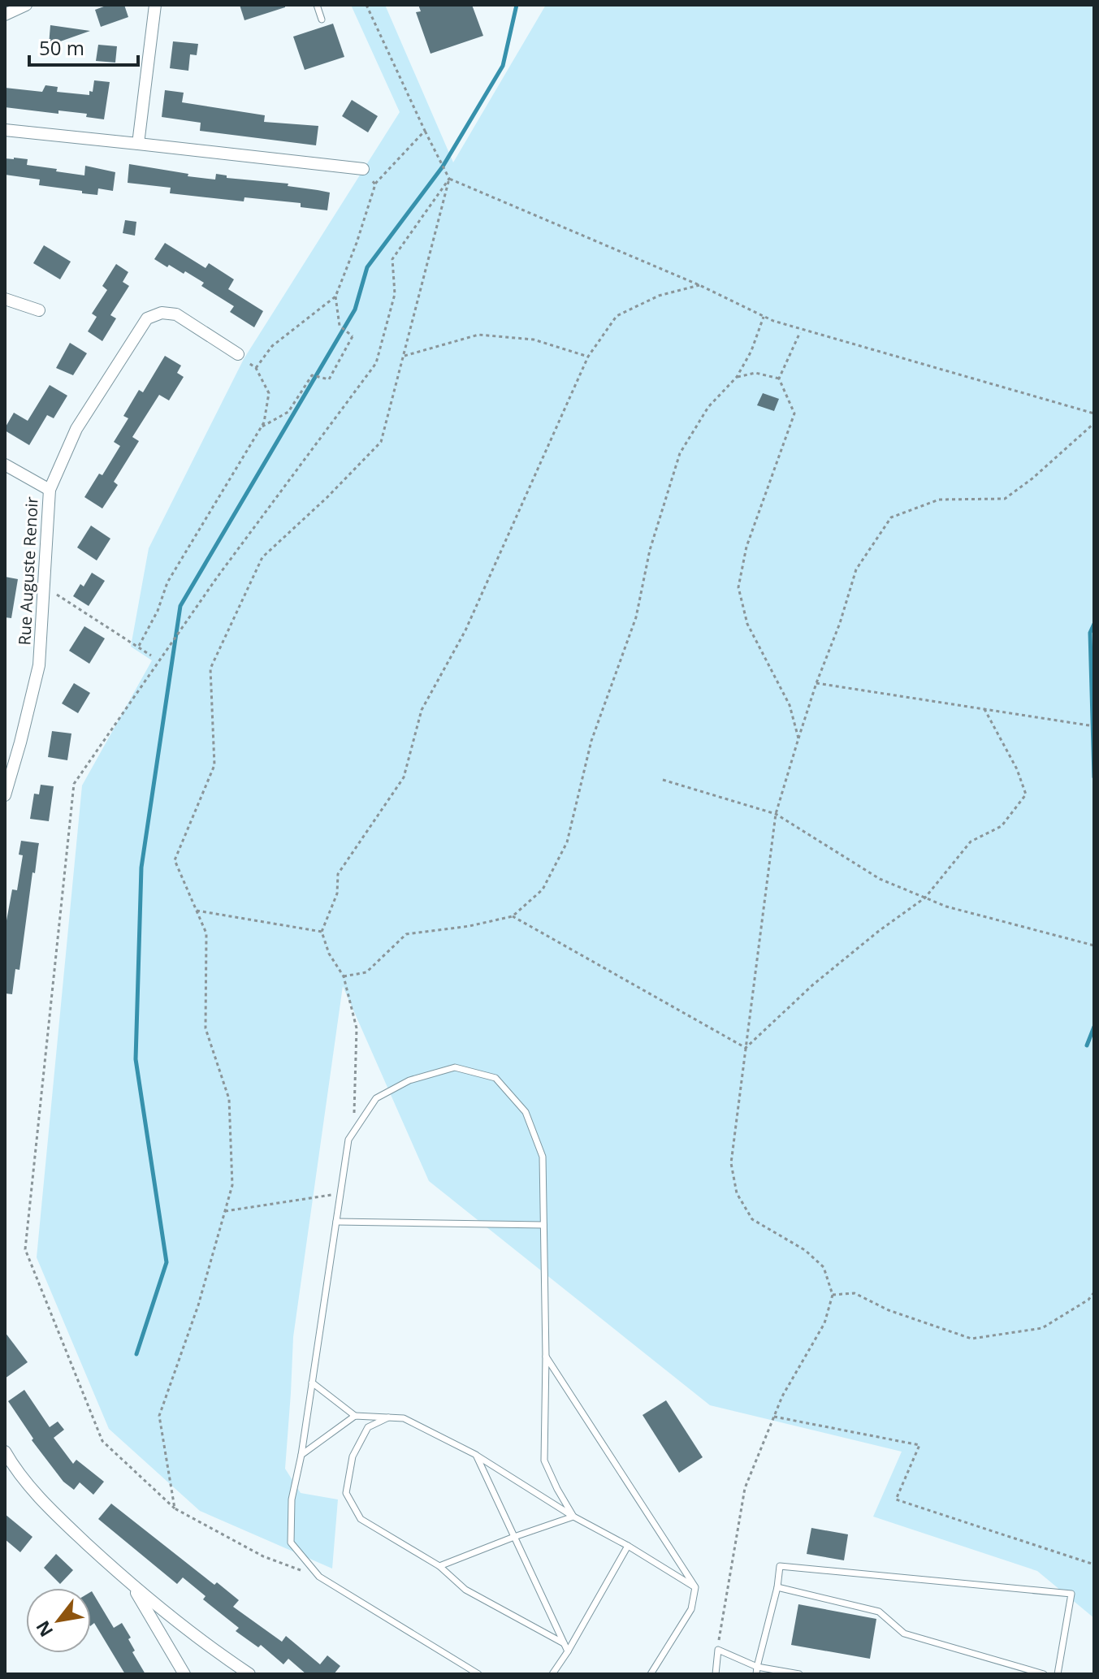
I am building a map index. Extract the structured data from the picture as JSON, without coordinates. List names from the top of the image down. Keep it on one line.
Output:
{"streets":{"street":["Rue Auguste Renoir"]},"scale_bar":"50 m","north":"bottom left"}
